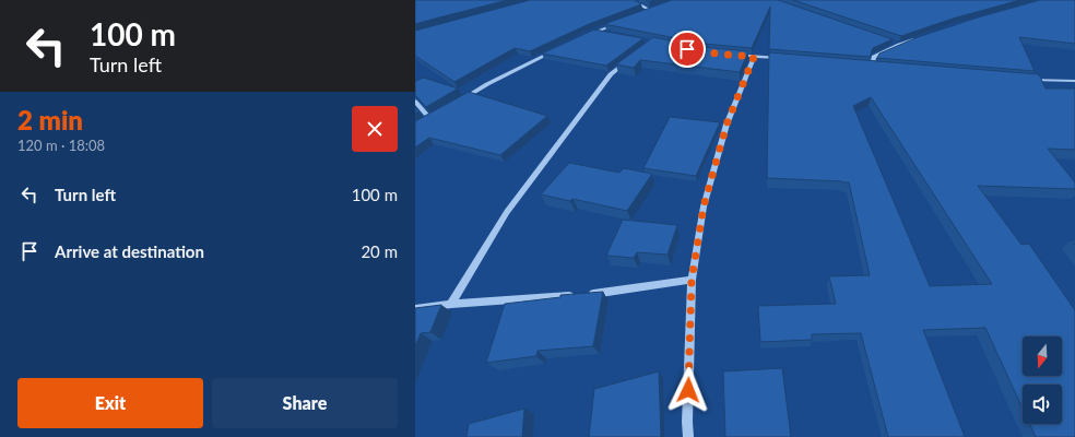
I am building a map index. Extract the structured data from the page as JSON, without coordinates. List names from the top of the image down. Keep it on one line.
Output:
{"north":"bottom","page":{"turn":["100 m","Turn left"],"heading":["2 min","120 m · 18:08"],"list":[{"name":"Turn left","value":"100 m"},{"name":"Arrive at destination","value":"20 m"}],"buttons":["Exit","Share"]}}
